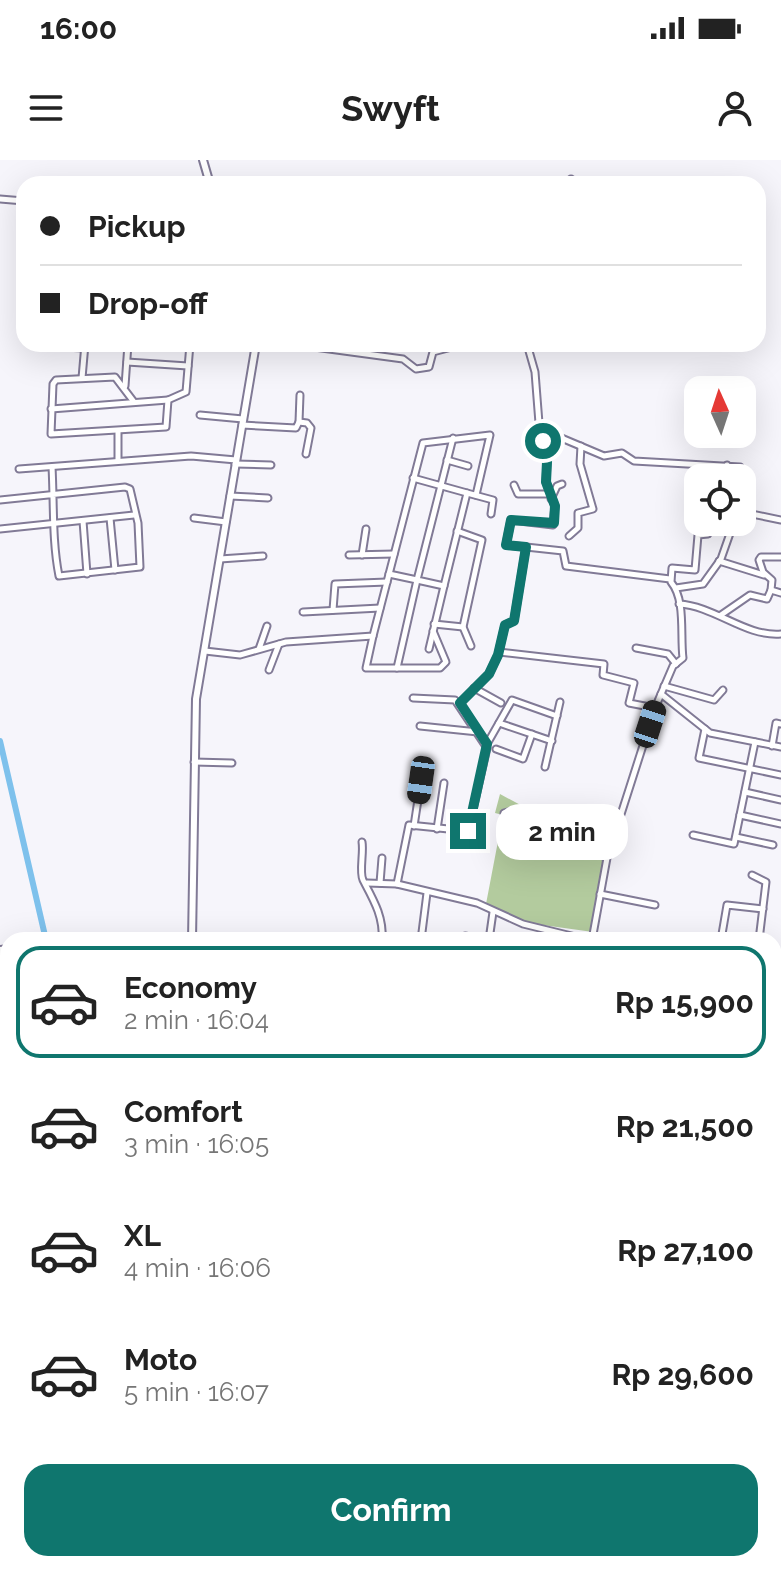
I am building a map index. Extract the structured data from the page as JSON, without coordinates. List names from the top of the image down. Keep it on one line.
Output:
{"north":"top","page":{"status":"16:00","header":"Swyft","banner":["Pickup","Drop-off"],"bubble":"2 min","list":[{"name":"Economy","note":"2 min · 16:04","value":"Rp 15,900"},{"name":"Comfort","note":"3 min · 16:05","value":"Rp 21,500"},{"name":"XL","note":"4 min · 16:06","value":"Rp 27,100"},{"name":"Moto","note":"5 min · 16:07","value":"Rp 29,600"}],"buttons":"Confirm"}}
